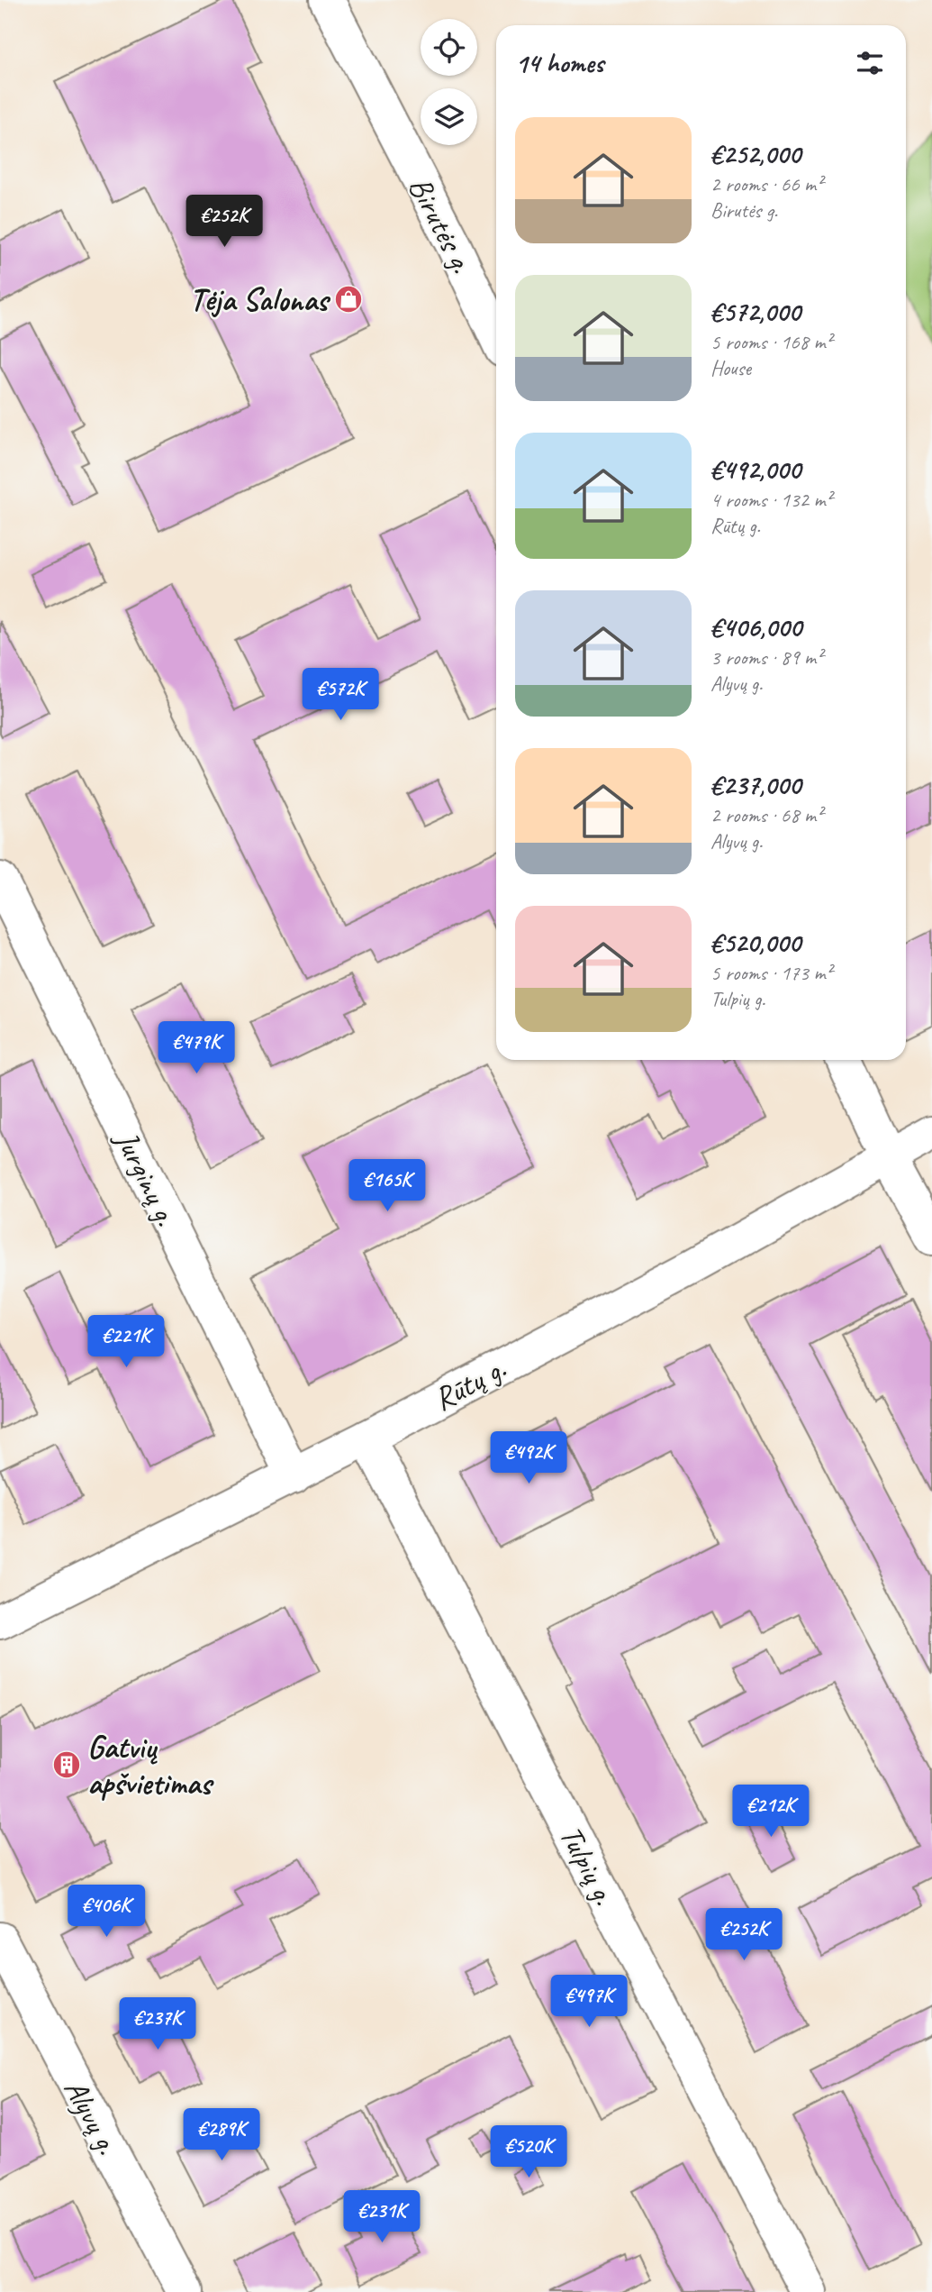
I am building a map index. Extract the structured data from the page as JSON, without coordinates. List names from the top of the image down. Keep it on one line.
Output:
{"streets":{"street":["Birutės g.","Jurginų g.","Rūtų g.","Tulpių g.","Alyvų g."]},"crossings":[["Jurginų g.","Rūtų g."],["Rūtų g.","Tulpių g."]],"places":{"shop":["Tėja Salonas"],"building":["Gatvių apšvietimas"]},"page":{"heading":"14 homes","list":[{"name":"€252,000","note":"2 rooms · 66 m² · Birutės g."},{"name":"€572,000","note":"5 rooms · 168 m² · House"},{"name":"€492,000","note":"4 rooms · 132 m² · Rūtų g."},{"name":"€406,000","note":"3 rooms · 89 m² · Alyvų g."},{"name":"€237,000","note":"2 rooms · 68 m² · Alyvų g."},{"name":"€520,000","note":"5 rooms · 173 m² · Tulpių g."}],"price":["€252K","€572K","€479K","€165K","€221K","€492K","€212K","€406K","€252K","€497K","€237K","€289K","€520K","€231K"]}}
